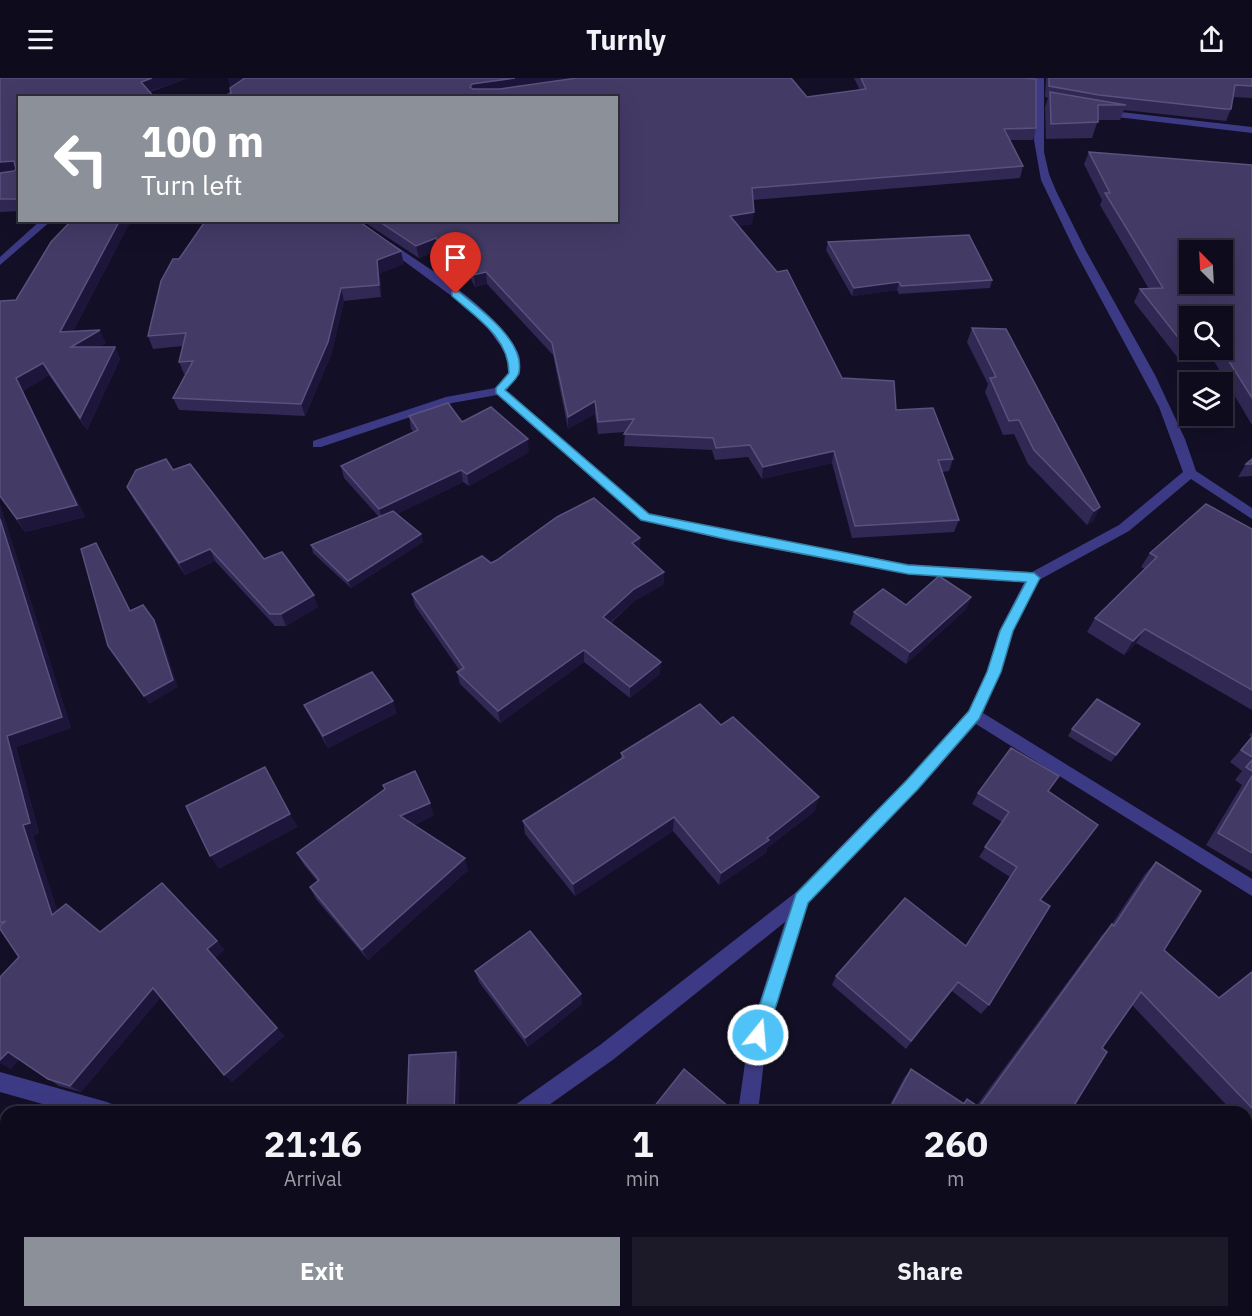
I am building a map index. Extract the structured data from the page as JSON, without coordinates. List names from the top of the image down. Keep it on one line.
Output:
{"north":"top left","page":{"header":"Turnly","turn":["100 m","Turn left"],"eta":["21:16","Arrival","1","min","260","m"],"buttons":["Exit","Share"]}}
